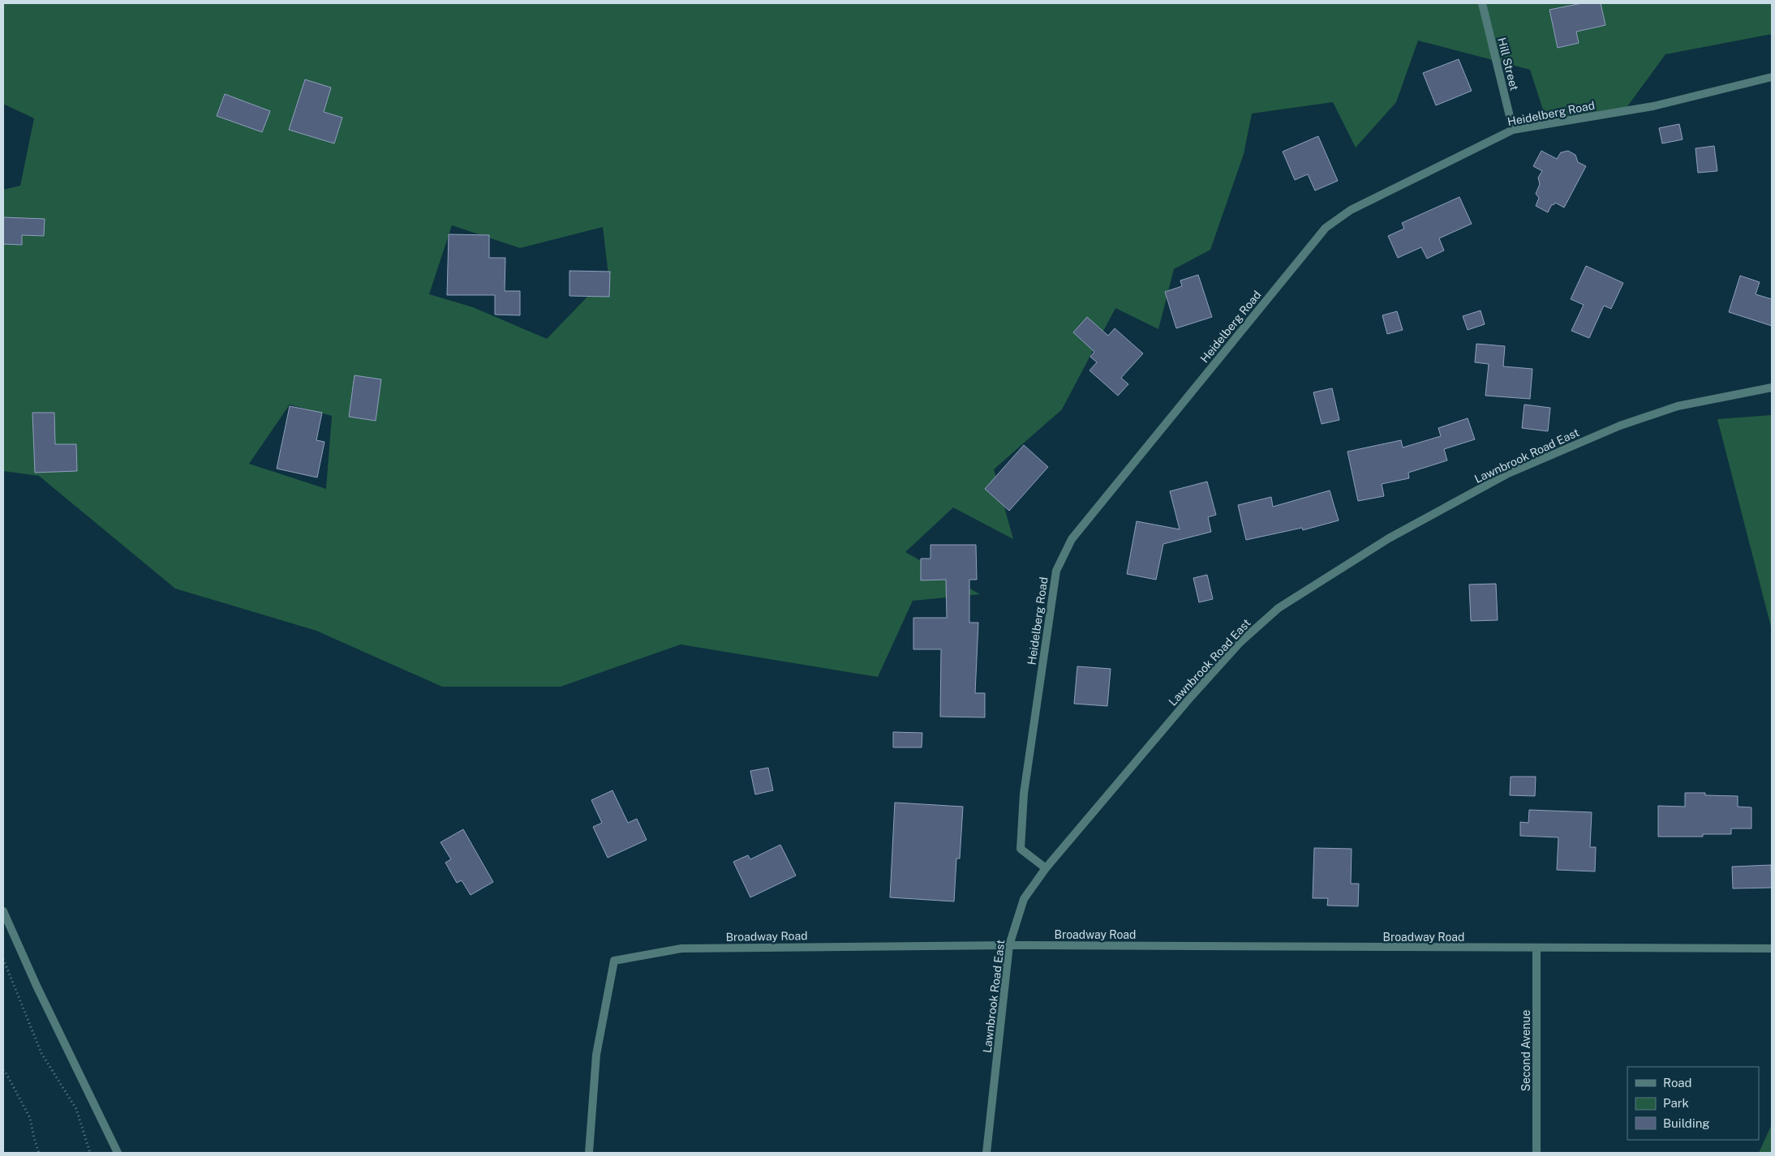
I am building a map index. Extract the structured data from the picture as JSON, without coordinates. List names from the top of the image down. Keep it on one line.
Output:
{"streets":{"street":["Hill Street","Heidelberg Road","Lawnbrook Road East","Broadway Road","Second Avenue"]},"crossings":[["Hill Street","Heidelberg Road"],["Heidelberg Road","Lawnbrook Road East"],["Lawnbrook Road East","Broadway Road"],["Broadway Road","Second Avenue"]],"legend":["Road","Park","Building"]}
